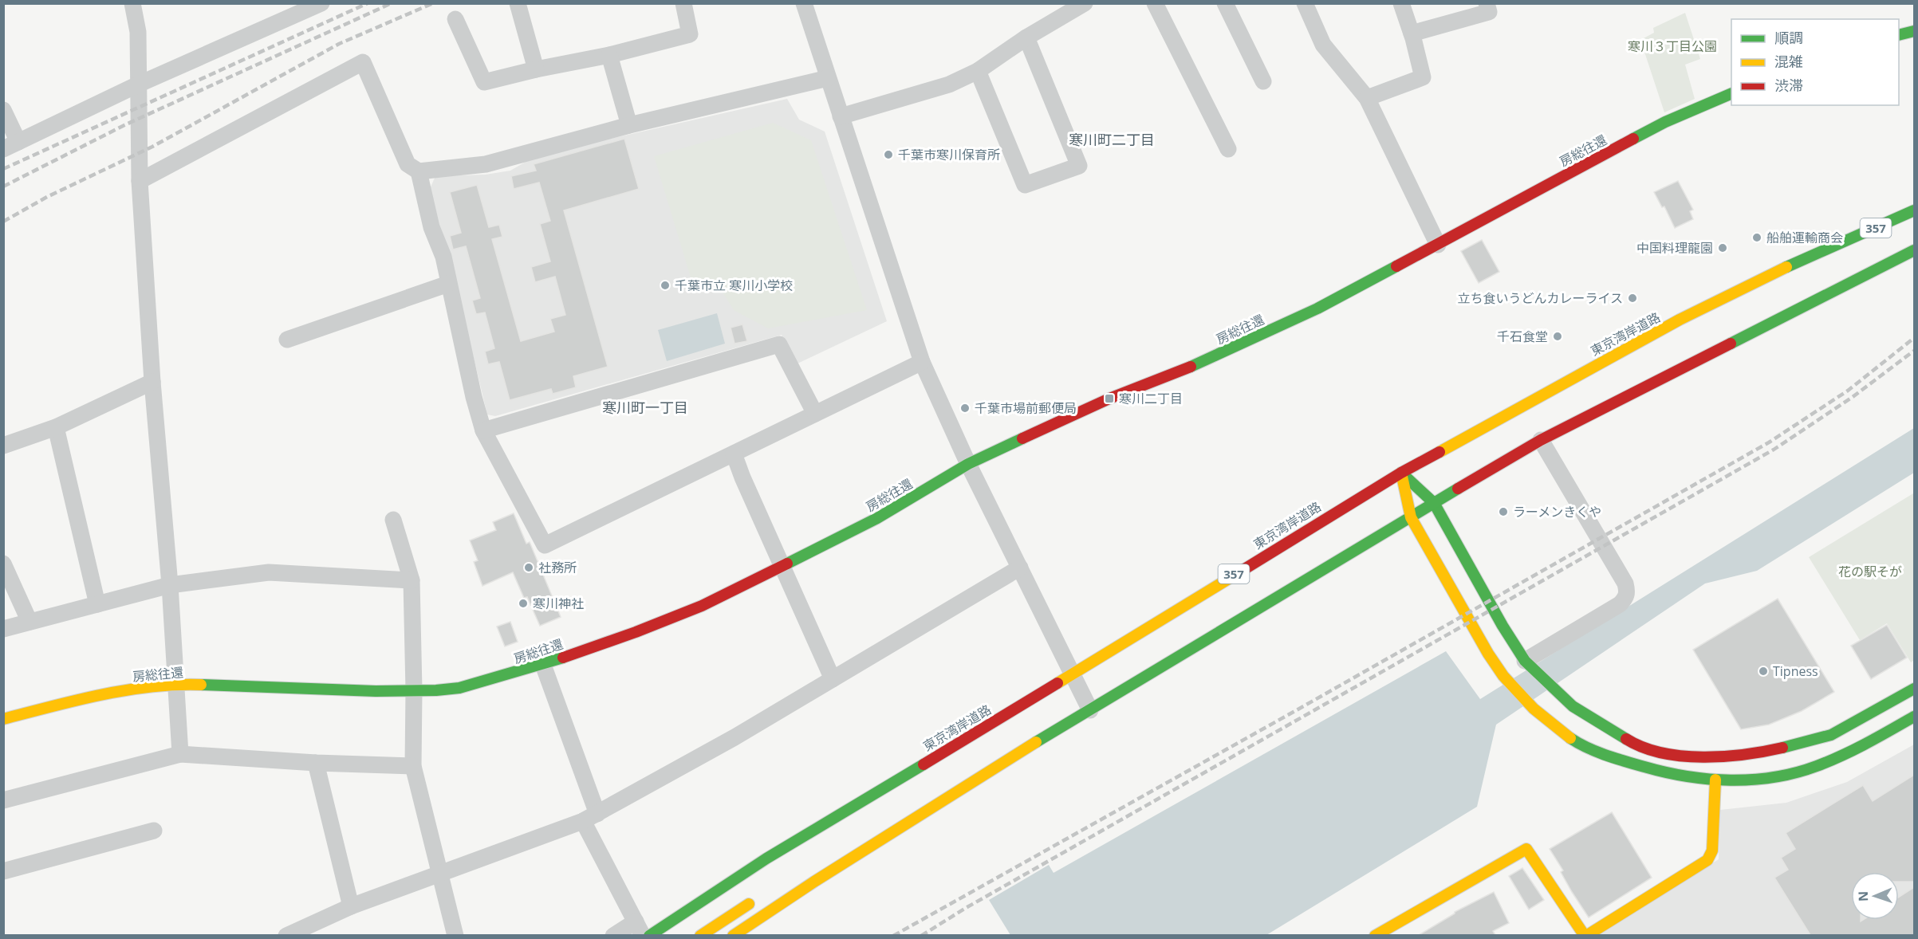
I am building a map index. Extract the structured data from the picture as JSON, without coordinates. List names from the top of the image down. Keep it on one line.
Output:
{"streets":{"main road":["房総往還","357","東京湾岸道路"]},"districts":["寒川町二丁目","寒川町一丁目"],"parks":["寒川３丁目公園","花の駅そが"],"places":{"other":["千葉市寒川保育所","船舶運輸商会","中国料理龍園","千葉市立 寒川小学校","立ち食いうどんカレーライス","千石食堂","千葉市場前郵便局","ラーメンきくや","社務所","寒川神社","Tipness"],"transit":["寒川二丁目"]},"legend":["順調","混雑","渋滞"],"north":"left"}
